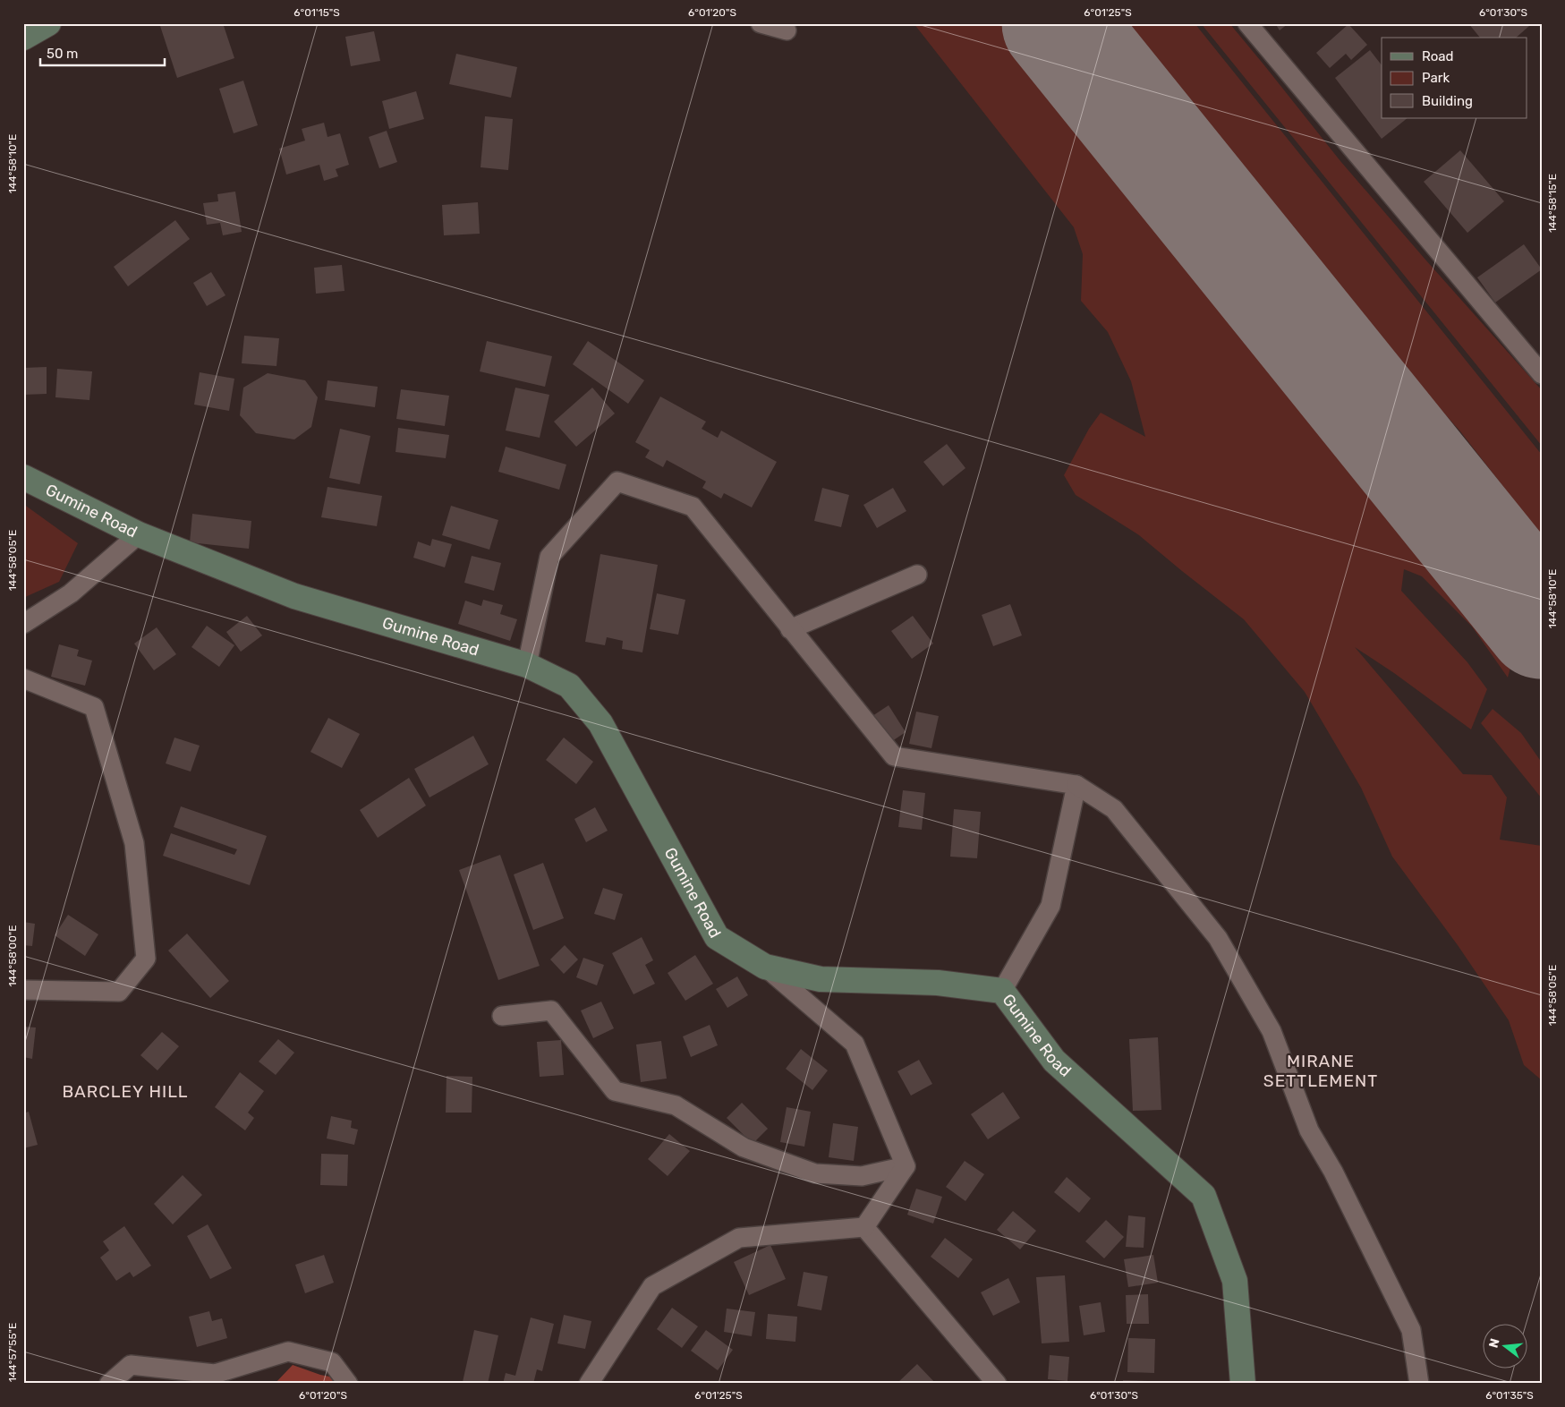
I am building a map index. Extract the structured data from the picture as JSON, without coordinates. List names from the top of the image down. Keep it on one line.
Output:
{"streets":{"main road":["Gumine Road"]},"districts":["MIRANE SETTLEMENT","BARCLEY HILL"],"legend":["Road","Park","Building"],"scale_bar":"50 m","north":"left","coordinates":["6°01'15\"S","6°01'20\"S","6°01'25\"S","6°01'30\"S","144°58'10\"E","144°58'15\"E","144°58'05\"E","144°58'00\"E","144°57'55\"E","6°01'35\"S"]}
